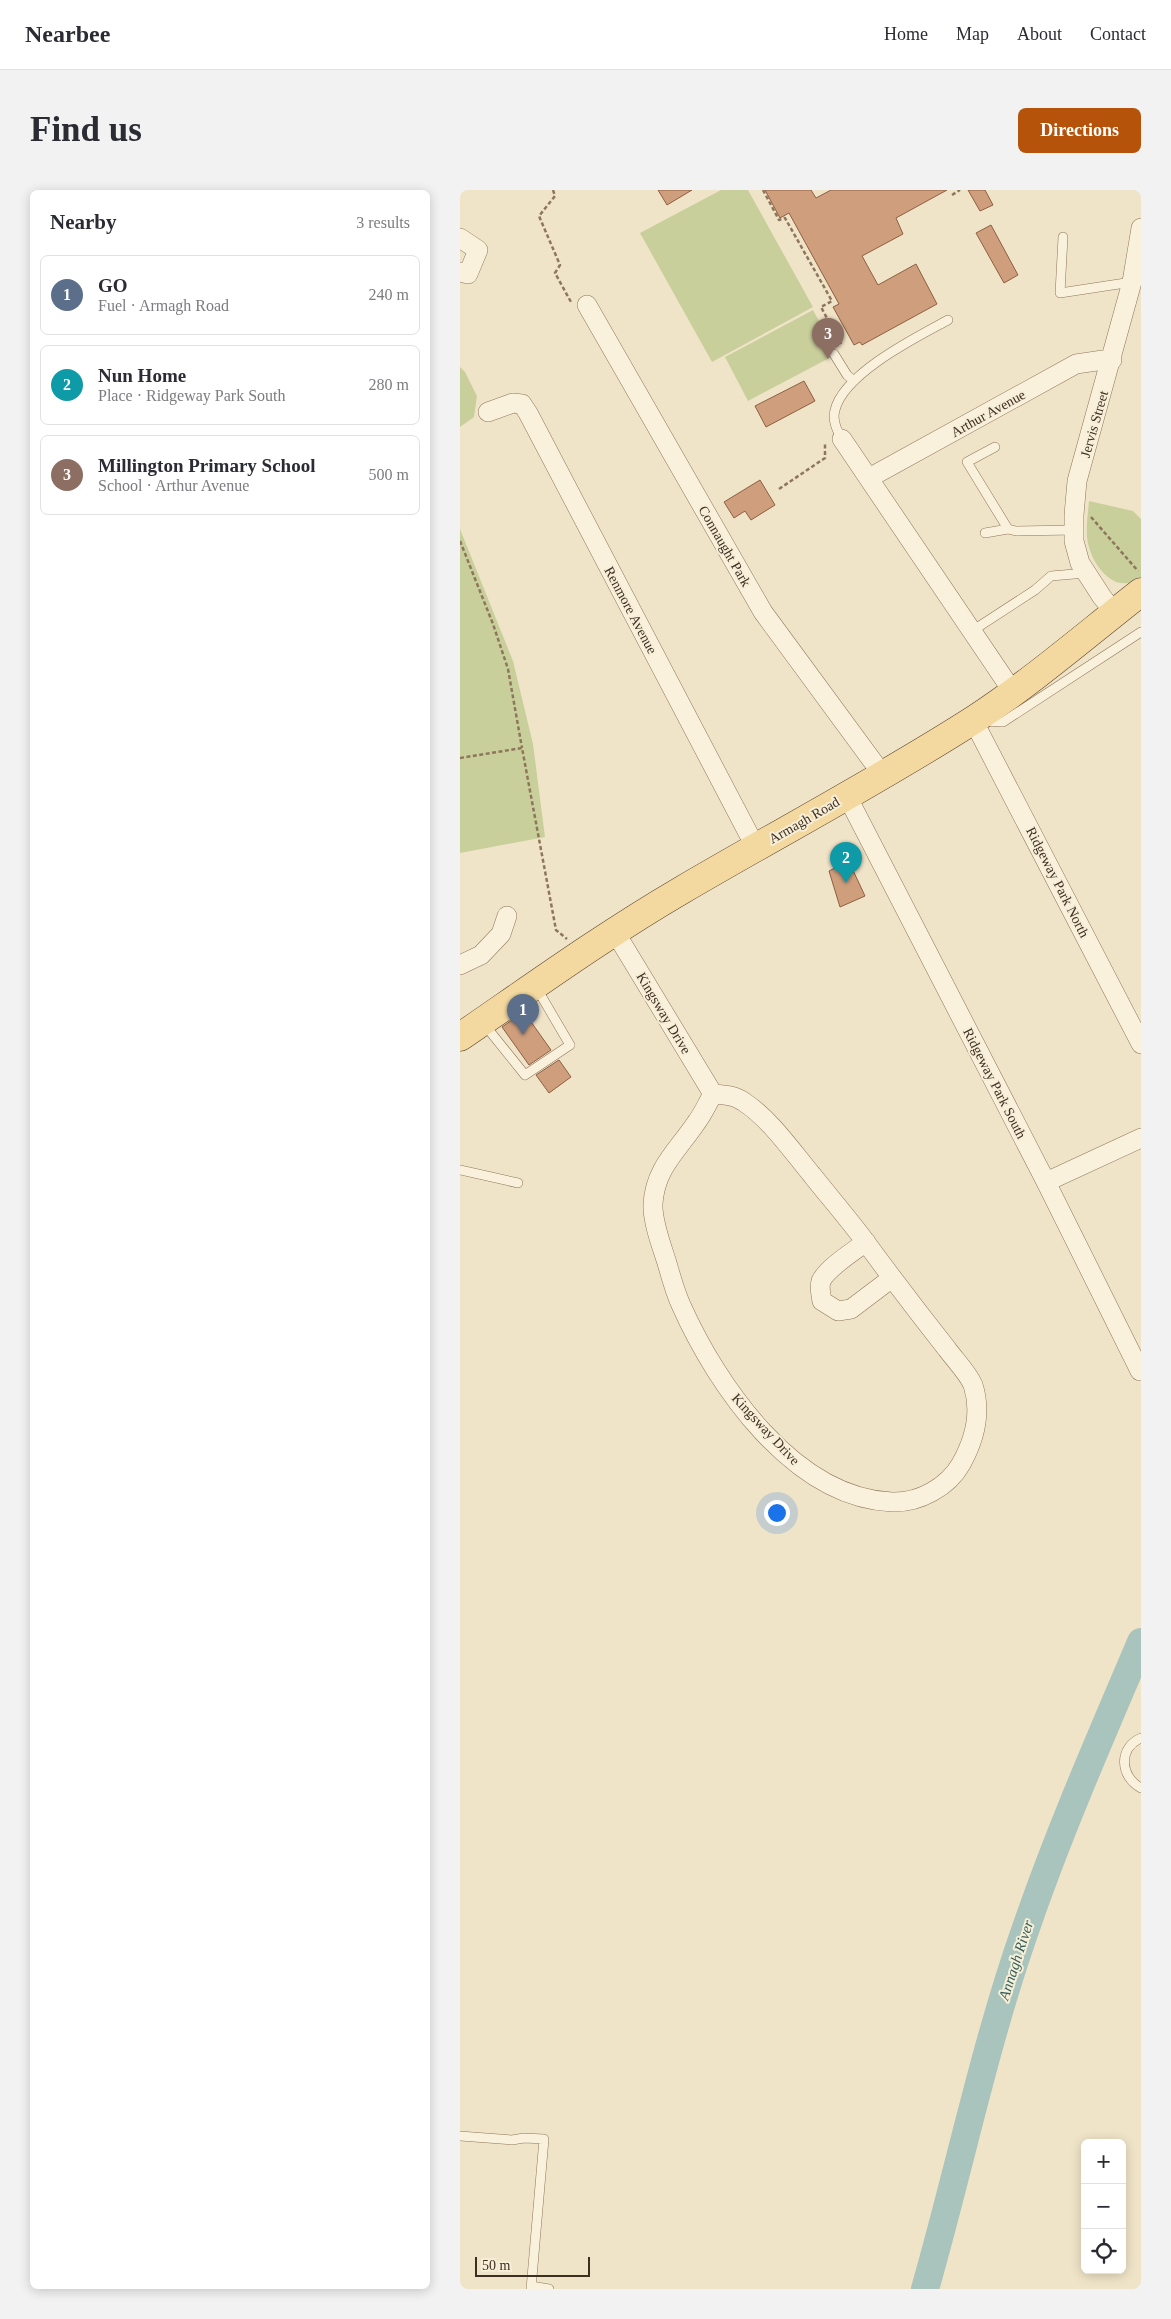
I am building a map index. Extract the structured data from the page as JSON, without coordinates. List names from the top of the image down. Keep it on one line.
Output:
{"streets":{"main road":["Armagh Road"],"street":["Arthur Avenue","Jervis Street","Connaught Park","Renmore Avenue","Ridgeway Park North","Kingsway Drive","Ridgeway Park South"]},"crossings":[["Arthur Avenue","Jervis Street"],["Jervis Street","Armagh Road"],["Connaught Park","Armagh Road"],["Renmore Avenue","Armagh Road"],["Armagh Road","Ridgeway Park North"],["Armagh Road","Kingsway Drive"],["Armagh Road","Ridgeway Park South"]],"water":["Annagh River"],"scale_bar":"50 m","page":{"header":"Nearbee","nav":["Home","Map","About","Contact"],"buttons":"Directions","title":"Find us","heading":["Nearby","3 results"],"list":[{"mark":"1","name":"GO","note":"Fuel · Armagh Road","value":"240 m"},{"mark":"2","name":"Nun Home","note":"Place · Ridgeway Park South","value":"280 m"},{"mark":"3","name":"Millington Primary School","note":"School · Arthur Avenue","value":"500 m"}],"pins":["3","2","1"],"map_buttons":["+","−"],"scale":"50 m"}}
